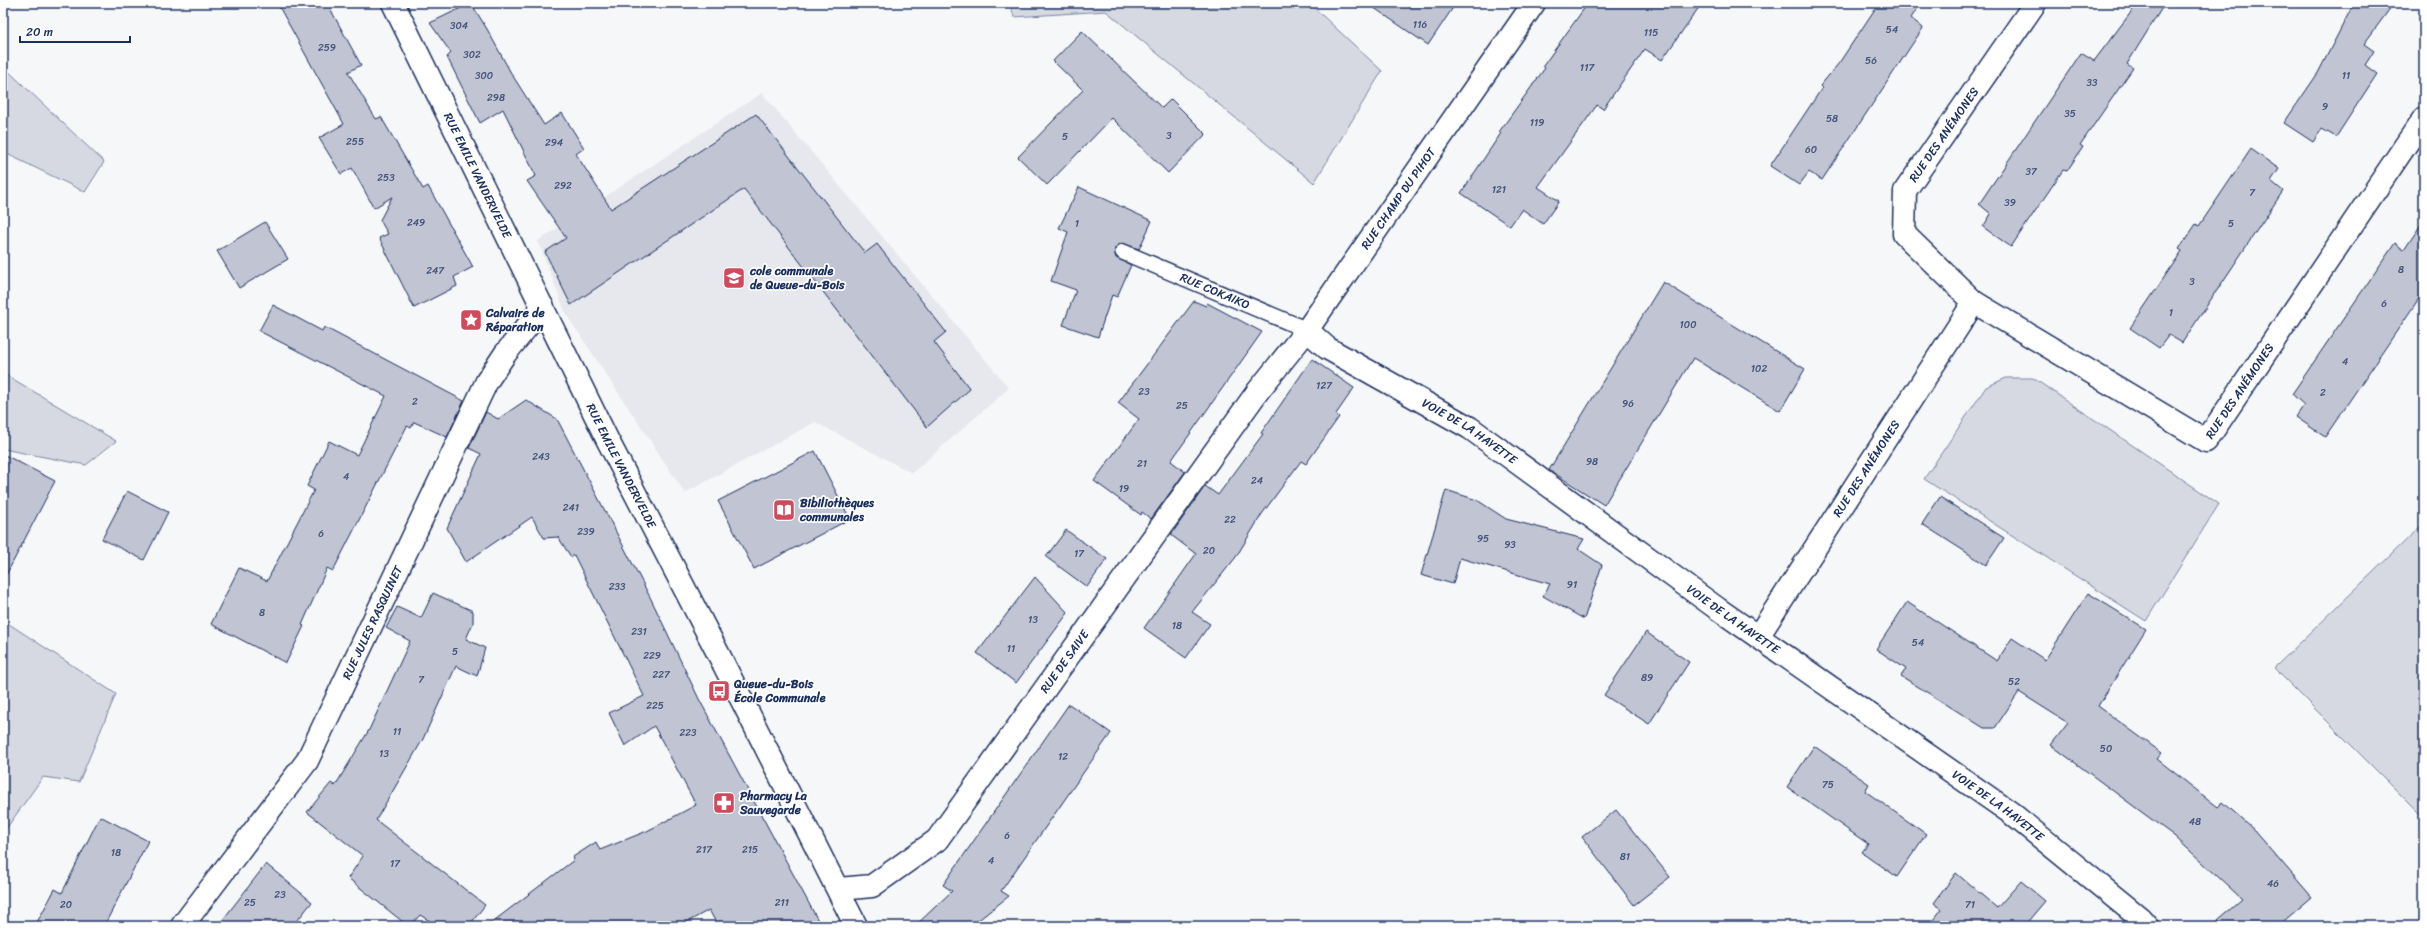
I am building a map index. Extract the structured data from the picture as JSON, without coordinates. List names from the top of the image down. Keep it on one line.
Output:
{"streets":{"street":["RUE DES ANÉMONES","RUE EMILE VANDERVELDE","RUE CHAMP DU PIHOT","VOIE DE LA HAYETTE","RUE JULES RASQUINET","RUE DE SAIVE"],"lane":["RUE COKAIKO"]},"crossings":[["RUE DES ANÉMONES","VOIE DE LA HAYETTE"],["RUE EMILE VANDERVELDE","RUE JULES RASQUINET"],["RUE EMILE VANDERVELDE","RUE DE SAIVE"],["RUE CHAMP DU PIHOT","RUE COKAIKO"],["RUE CHAMP DU PIHOT","VOIE DE LA HAYETTE"],["RUE CHAMP DU PIHOT","RUE DE SAIVE"],["RUE COKAIKO","VOIE DE LA HAYETTE"]],"places":{"school or university":["cole communale de Queue-du-Bois"],"place":["Calvaire de Réparation"],"library":["Bibiliothèques communales"],"bus stop":["Queue-du-Bois École Communale"],"pharmacy":["Pharmacy La Sauvegarde"]},"house_numbers":["116","304","54","115","259","302","56","117","300","11","33","298","9","35","58","119","3","5","255","294","60","37","253","292","121","7","39","249","1","5","8","247","3","6","1","100","4","102","127","23","2","2","96","25","243","98","21","4","24","19","241","22","239","6","95","93","20","17","91","233","8","13","18","231","54","11","5","229","227","89","7","52","225","11","223","50","13","12","75","48","6","217","215","18","81","4","17","46","23","25","211","20","71"],"scale_bar":"20 m"}
